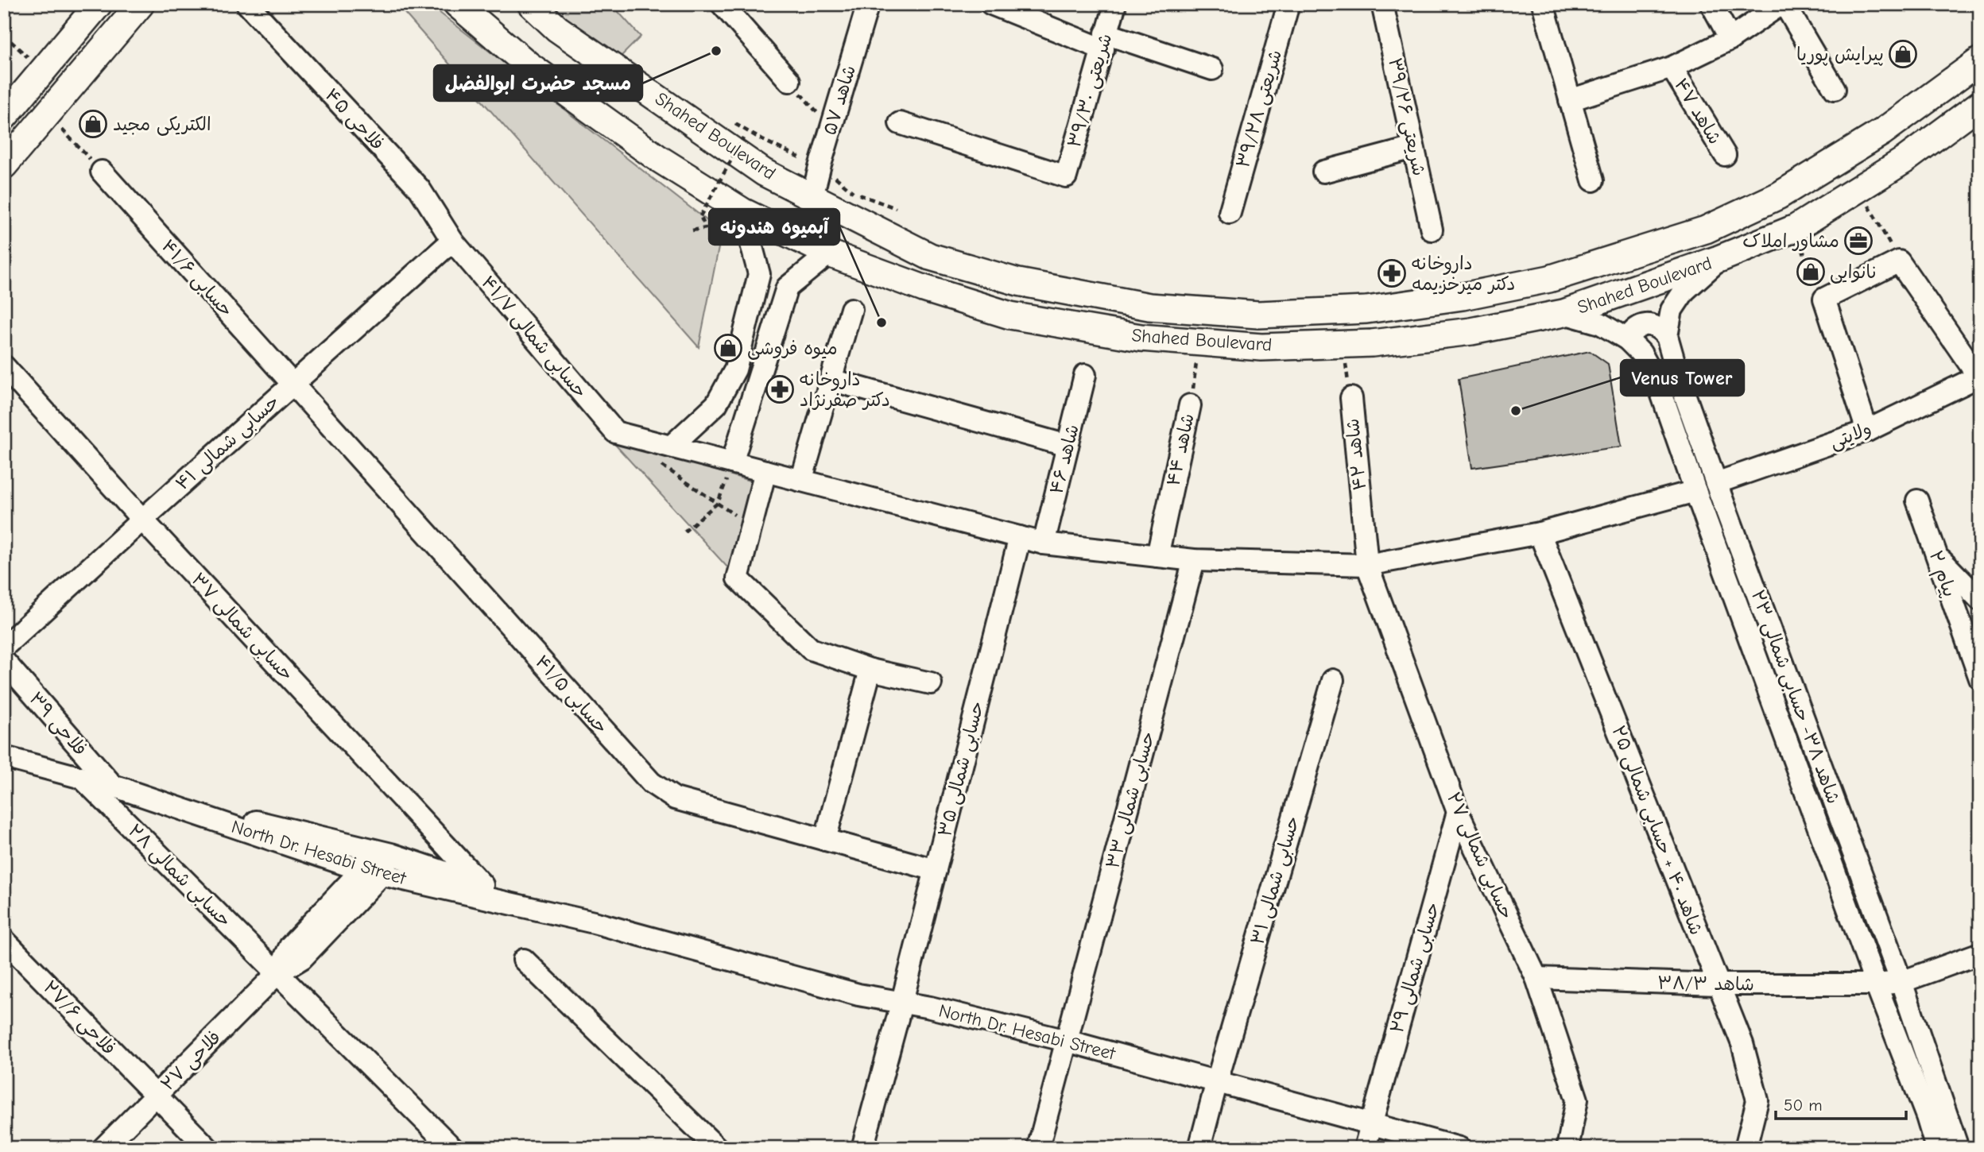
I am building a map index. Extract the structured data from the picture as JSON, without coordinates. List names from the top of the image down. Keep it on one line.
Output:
{"streets":{"main road":["Shahed Boulevard"],"street":["شریعتی ۳۹/۳۰","شاهد ۵۷","شریعتی ۳۹/۲۸","شاهد ۴۷","شریعتی ۳۹/۲۶","فلاحی ۴۵","حسابی ۴۱/۶","حسابی شمالی ۴۱/۷","ولایتی","حسابی شمالی ۴۱","شاهد ۴۴","شاهد ۴۲","شاهد ۴۶","پیام ۲","حسابی شمالی ۳۷","حسابی ۴۱/۵","شاهد ۳۸- حسابی شمالی ۲۳","فلاحی ۳۹","حسابی شمالی ۳۵","حسابی شمالی ۳۳","شاهد ۴۰ + حسابی شمالی ۲۵","North Dr. Hesabi Street","حسابی شمالی ۲۷","حسابی شمالی ۲۸","حسابی شمالی ۳۱","حسابی شمالی ۲۹","شاهد ۳۸/۳","فلاحی ۲۷/۶","فلاحی ۲۷"]},"crossings":[["شاهد ۵۷","Shahed Boulevard"],["فلاحی ۴۵","حسابی شمالی ۴۱/۷"],["فلاحی ۴۵","حسابی شمالی ۴۱"],["Shahed Boulevard","شاهد ۴۴"],["Shahed Boulevard","شاهد ۴۲"],["Shahed Boulevard","شاهد ۳۸- حسابی شمالی ۲۳"],["حسابی ۴۱/۶","حسابی شمالی ۴۱"],["حسابی ۴۱/۶","حسابی ۴۱/۵"],["حسابی شمالی ۴۱/۷","حسابی شمالی ۴۱"],["ولایتی","شاهد ۳۸- حسابی شمالی ۲۳"],["حسابی شمالی ۴۱","حسابی شمالی ۳۷"],["حسابی شمالی ۴۱","حسابی ۴۱/۵"],["شاهد ۴۲","حسابی شمالی ۲۷"],["حسابی شمالی ۳۷","North Dr. Hesabi Street"],["حسابی ۴۱/۵","حسابی شمالی ۳۵"],["شاهد ۳۸- حسابی شمالی ۲۳","شاهد ۳۸/۳"],["فلاحی ۳۹","North Dr. Hesabi Street"],["حسابی شمالی ۳۵","North Dr. Hesabi Street"],["حسابی شمالی ۳۳","North Dr. Hesabi Street"],["شاهد ۴۰ + حسابی شمالی ۲۵","شاهد ۳۸/۳"],["North Dr. Hesabi Street","حسابی شمالی ۲۸"],["North Dr. Hesabi Street","حسابی شمالی ۳۱"],["North Dr. Hesabi Street","حسابی شمالی ۲۹"],["North Dr. Hesabi Street","فلاحی ۲۷"],["حسابی شمالی ۲۷","حسابی شمالی ۲۹"],["حسابی شمالی ۲۷","شاهد ۳۸/۳"],["حسابی شمالی ۲۸","فلاحی ۲۷"],["فلاحی ۲۷/۶","فلاحی ۲۷"]],"places":{"other":["مسجد حضرت ابوالفضل","آبمیوه هندونه","Venus Tower"],"shop":["پیرایش پوریا","الکتریکی مجید","نانوایی","میوه فروشی"],"office":["مشاور املاک"],"pharmacy":["داروخانه دکتر میرخزیمه","داروخانه دکتر صفرنژاد"]},"scale_bar":"50 m"}
